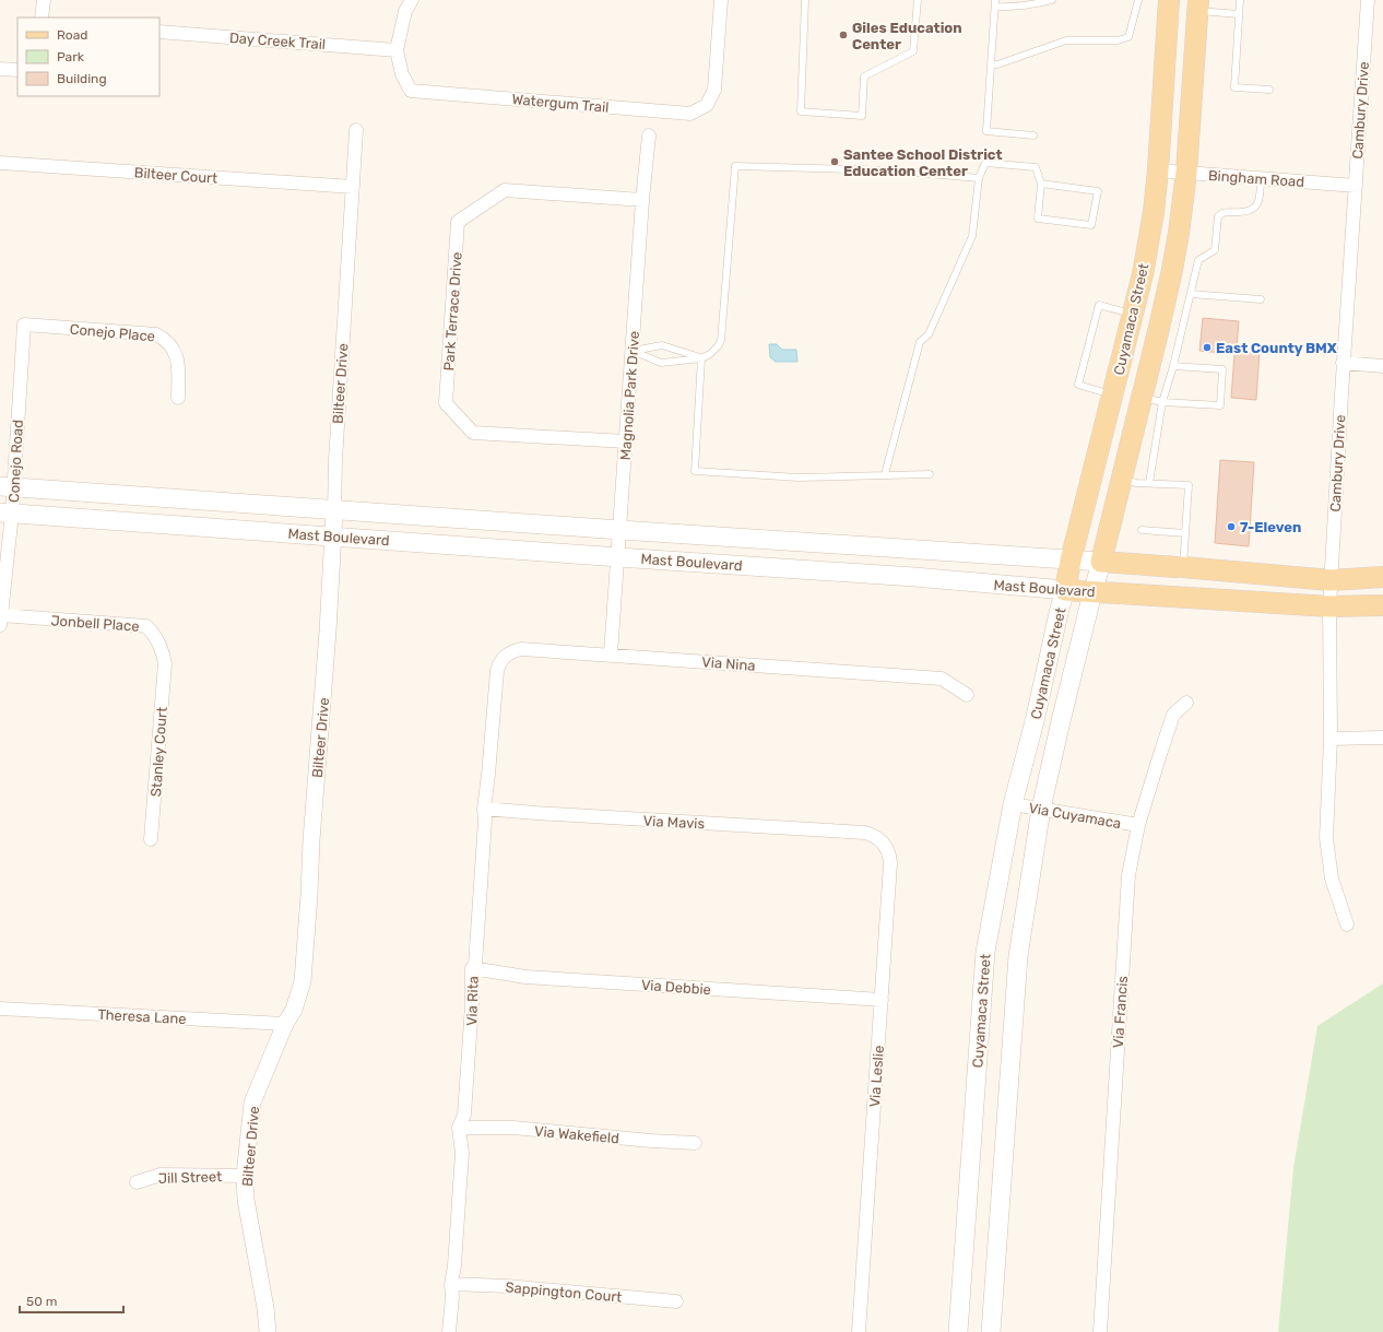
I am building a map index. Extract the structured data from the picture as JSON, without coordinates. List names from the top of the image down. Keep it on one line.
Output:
{"streets":{"main road":["Cuyamaca Street","Mast Boulevard"],"street":["Day Creek Trail","Watergum Trail","Cambury Drive","Bilteer Court","Bingham Road","Park Terrace Drive","Conejo Place","Bilteer Drive","Magnolia Park Drive","Conejo Road","Jonbell Place","Via Nina","Stanley Court","Via Cuyamaca","Via Mavis","Via Debbie","Via Rita","Via Francis","Theresa Lane","Via Leslie","Via Wakefield","Jill Street","Sappington Court"]},"crossings":[["Day Creek Trail","Watergum Trail"],["Cambury Drive","Bingham Road"],["Cambury Drive","Mast Boulevard"],["Bilteer Court","Bilteer Drive"],["Bingham Road","Cuyamaca Street"],["Park Terrace Drive","Magnolia Park Drive"],["Cuyamaca Street","Mast Boulevard"],["Cuyamaca Street","Via Cuyamaca"],["Conejo Place","Conejo Road"],["Bilteer Drive","Mast Boulevard"],["Bilteer Drive","Theresa Lane"],["Bilteer Drive","Jill Street"],["Magnolia Park Drive","Mast Boulevard"],["Magnolia Park Drive","Via Nina"],["Conejo Road","Mast Boulevard"],["Conejo Road","Jonbell Place"],["Jonbell Place","Stanley Court"],["Via Nina","Via Rita"],["Via Cuyamaca","Via Francis"],["Via Mavis","Via Rita"],["Via Mavis","Via Leslie"],["Via Debbie","Via Rita"],["Via Debbie","Via Leslie"],["Via Rita","Via Wakefield"],["Via Rita","Sappington Court"]],"places":["Giles Education Center","Santee School District Education Center","East County BMX","7-Eleven"],"legend":["Road","Park","Building"],"scale_bar":"50 m"}
